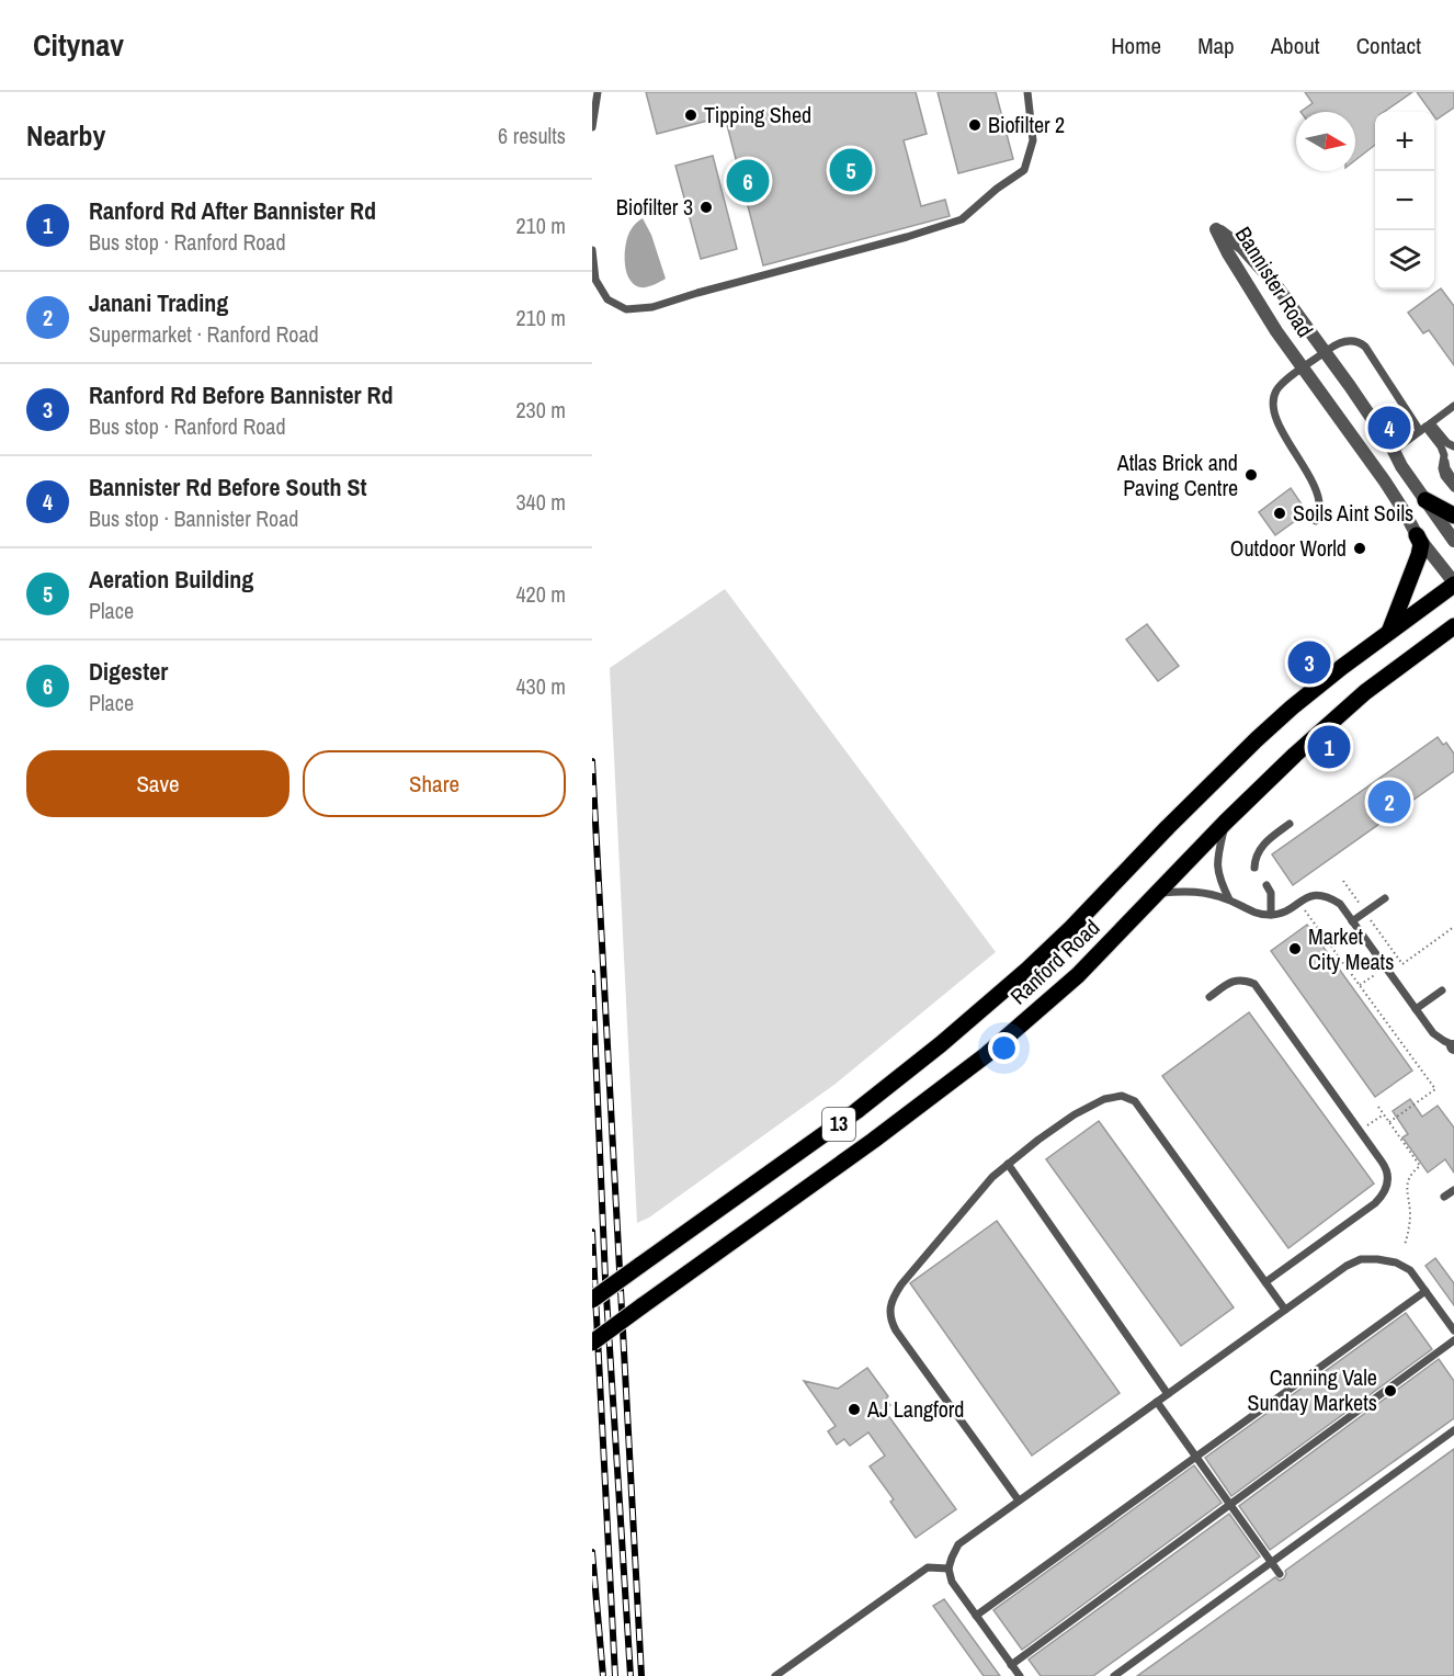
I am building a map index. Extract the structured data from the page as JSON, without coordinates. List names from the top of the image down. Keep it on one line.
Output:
{"streets":{"main road":["Ranford Road","13"],"street":["Bannister Road"]},"crossings":[["Bannister Road","Ranford Road"]],"places":["Tipping Shed","Biofilter 2","Biofilter 3","Atlas Brick and Paving Centre","Soils Aint Soils","Outdoor World","Market City Meats","Canning Vale Sunday Markets","AJ Langford"],"north":"right","page":{"header":"Citynav","nav":["Home","Map","About","Contact"],"heading":["Nearby","6 results"],"map_buttons":["+","−"],"pins":["5","6","4","3","1","2"],"list":[{"mark":"1","name":"Ranford Rd After Bannister Rd","note":"Bus stop · Ranford Road","value":"210 m"},{"mark":"2","name":"Janani Trading","note":"Supermarket · Ranford Road","value":"210 m"},{"mark":"3","name":"Ranford Rd Before Bannister Rd","note":"Bus stop · Ranford Road","value":"230 m"},{"mark":"4","name":"Bannister Rd Before South St","note":"Bus stop · Bannister Road","value":"340 m"},{"mark":"5","name":"Aeration Building","note":"Place","value":"420 m"},{"mark":"6","name":"Digester","note":"Place","value":"430 m"}],"buttons":["Save","Share"]}}
